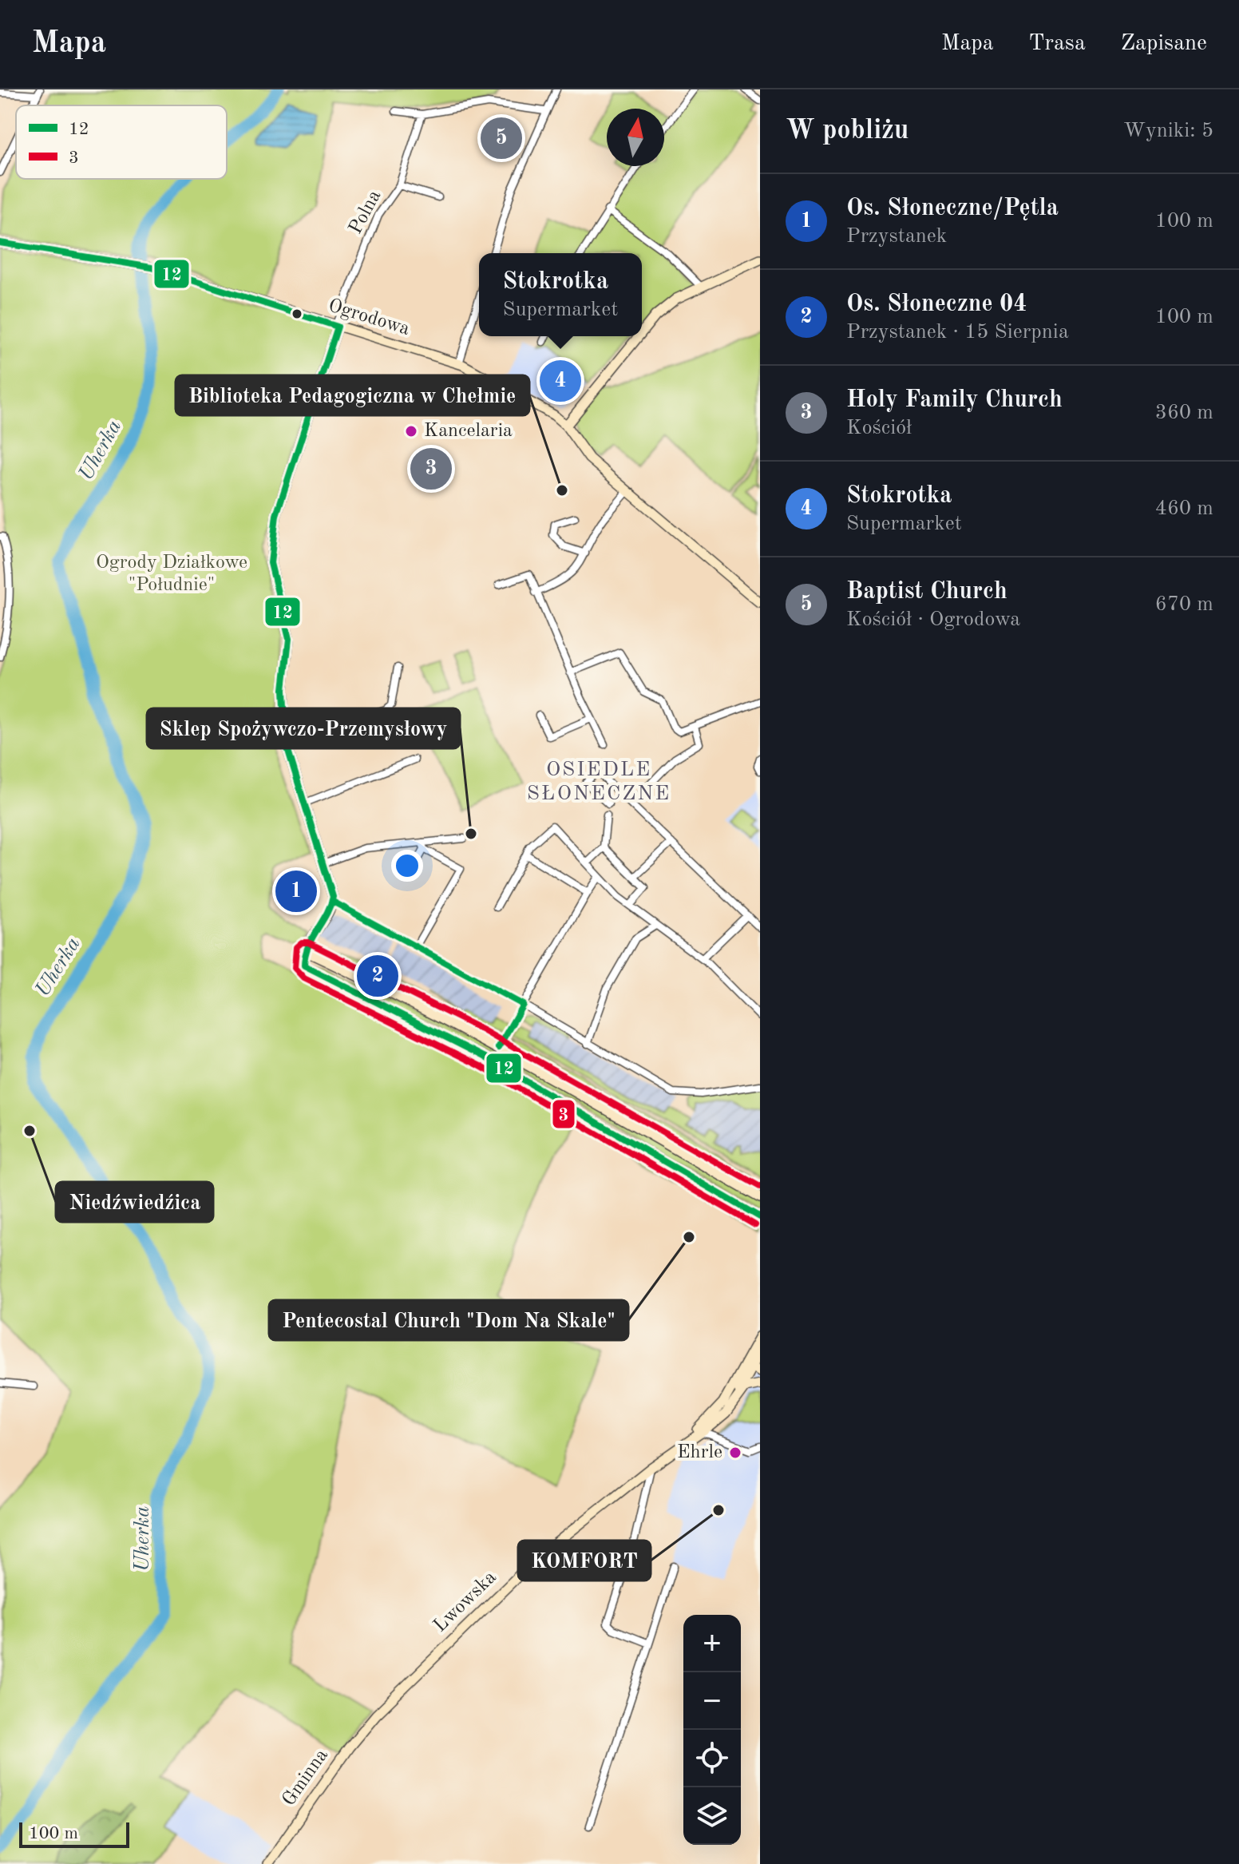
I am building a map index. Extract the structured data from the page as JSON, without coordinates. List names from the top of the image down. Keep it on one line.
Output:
{"streets":{"street":["Polna","Ogrodowa","Lwowska","Gminna"]},"crossings":[["Polna","Ogrodowa"],["Lwowska","Gminna"]],"districts":["OSIEDLE SŁONECZNE"],"water":["Uherka"],"parks":["Ogrody Działkowe \"Południe\""],"places":["Kancelaria","Biblioteka Pedagogiczna w Chełmie","Sklep Spożywczo-Przemysłowy","Niedźwiedźica","Pentecostal Church \"Dom Na Skale\"","Ehrle","KOMFORT"],"lines":["transit line 12","transit line 3"],"legend":["12","3"],"scale_bar":"100 m","north":"top","page":{"header":"Mapa","nav":["Mapa","Trasa","Zapisane"],"heading":["W pobliżu","Wyniki: 5"],"pins":["5","4","3","1","2"],"list":[{"mark":"1","name":"Os. Słoneczne/Pętla","note":"Przystanek","value":"100 m"},{"mark":"2","name":"Os. Słoneczne 04","note":"Przystanek · 15 Sierpnia","value":"100 m"},{"mark":"3","name":"Holy Family Church","note":"Kościół","value":"360 m"},{"mark":"4","name":"Stokrotka","note":"Supermarket","value":"460 m"},{"mark":"5","name":"Baptist Church","note":"Kościół · Ogrodowa","value":"670 m"}],"popup":["Stokrotka","Supermarket"],"map_buttons":["+","−"],"scale":"100 m"}}
